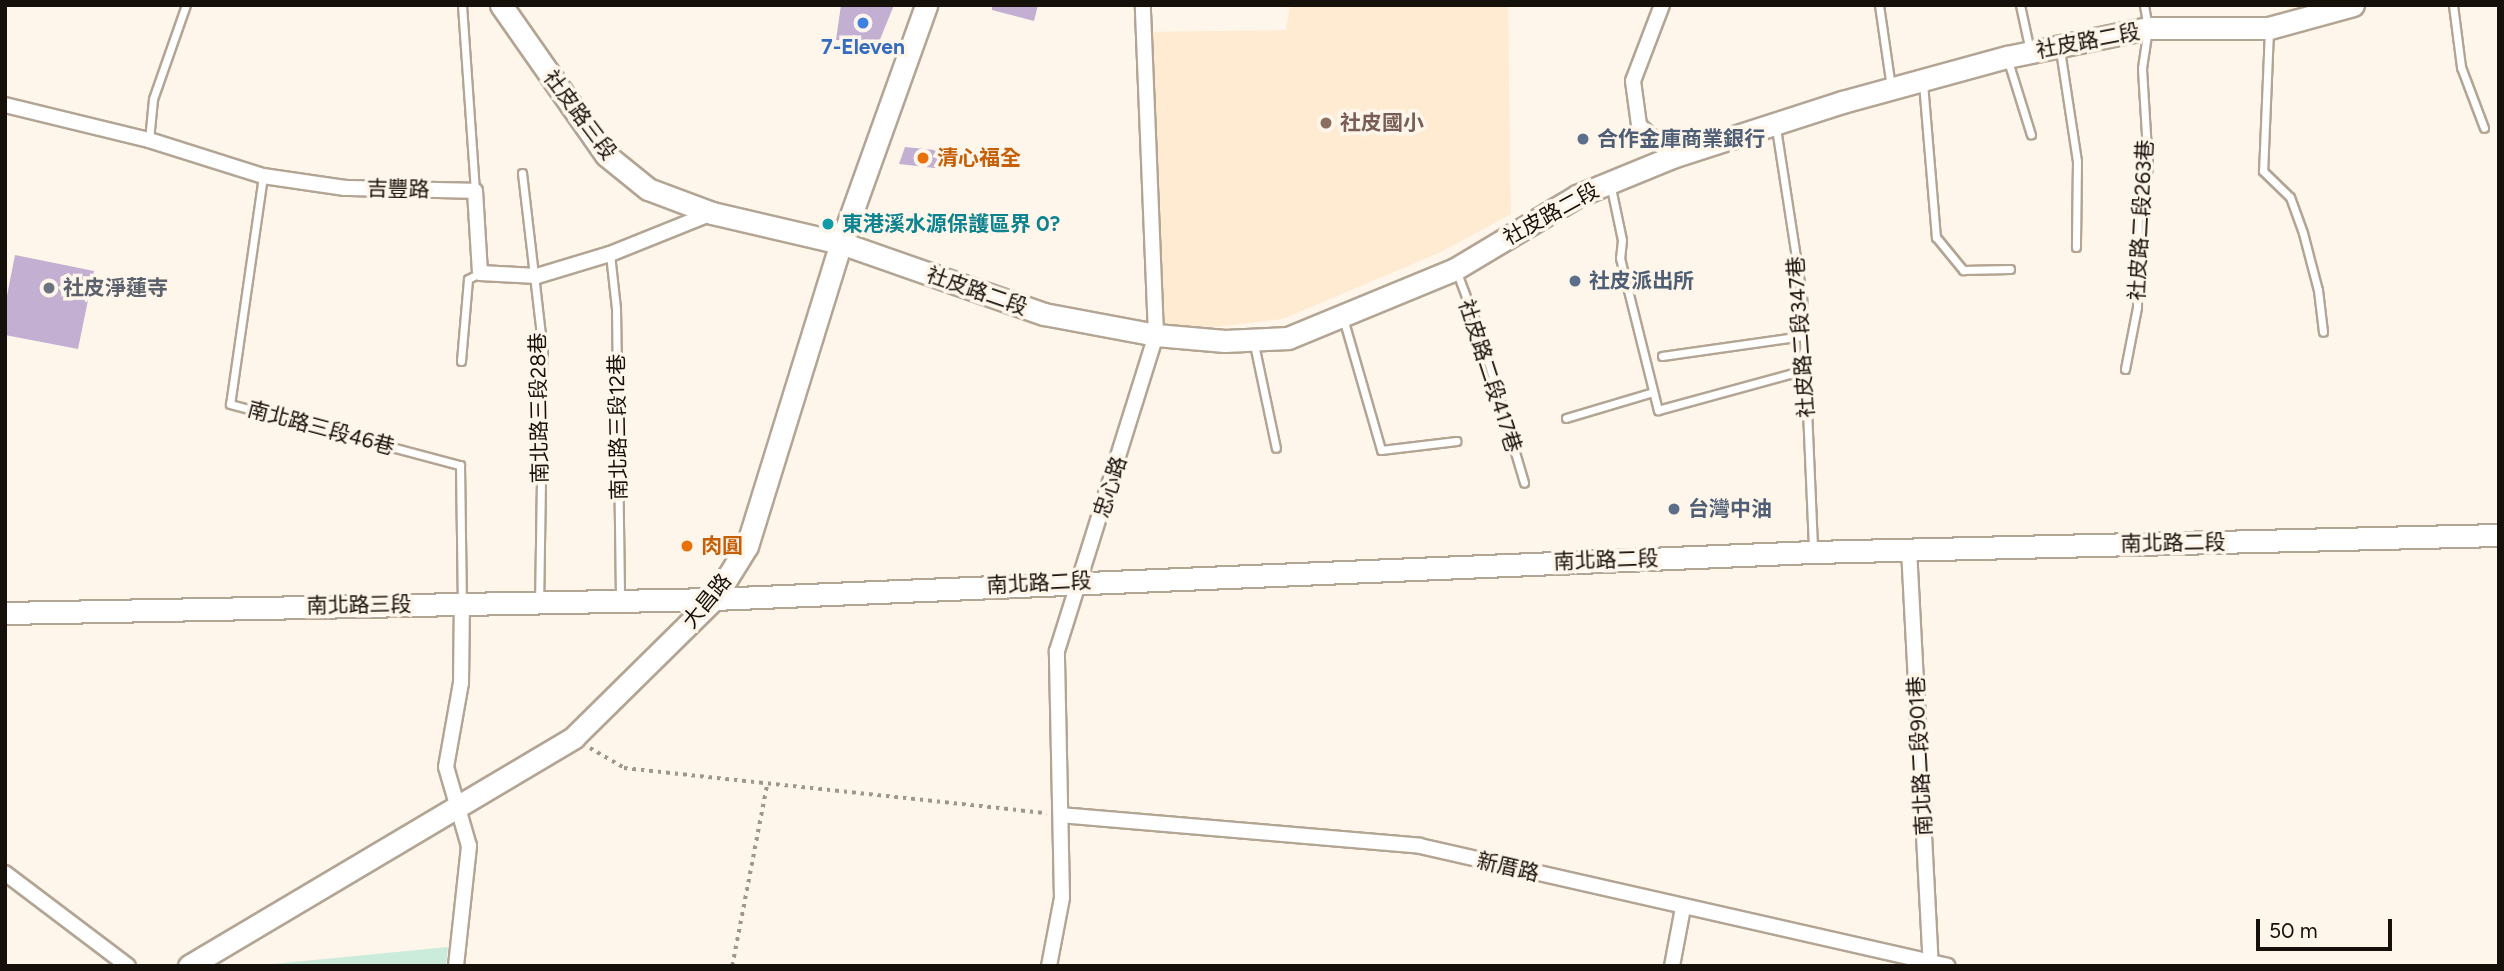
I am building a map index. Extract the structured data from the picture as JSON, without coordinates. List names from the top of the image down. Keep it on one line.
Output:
{"streets":{"street":["社皮路二段","社皮路三段","吉豐路","忠心路","南北路二段","大昌路","南北路三段","南北路二段901巷","新厝路"],"lane":["社皮路二段263巷","社皮路二段347巷","社皮路二段417巷","南北路三段28巷","南北路三段12巷","南北路三段46巷"]},"crossings":[["社皮路二段","社皮路三段"],["社皮路二段","社皮路二段263巷"],["社皮路二段","社皮路二段347巷"],["社皮路二段","社皮路二段417巷"],["社皮路二段","忠心路"],["社皮路二段","大昌路"],["社皮路三段","大昌路"],["吉豐路","南北路三段46巷"],["社皮路二段347巷","南北路二段"],["南北路三段28巷","南北路三段"],["南北路三段12巷","南北路三段"],["南北路三段46巷","南北路三段"],["忠心路","南北路二段"],["忠心路","新厝路"],["南北路二段","大昌路"],["南北路二段","南北路三段"],["南北路二段","南北路二段901巷"],["大昌路","南北路三段"],["南北路二段901巷","新厝路"]],"places":["7-Eleven","社皮國小","合作金庫商業銀行","清心福全","東港溪水源保護區界 0?","社皮派出所","社皮淨蓮寺","台灣中油","肉圓"],"scale_bar":"50 m"}
